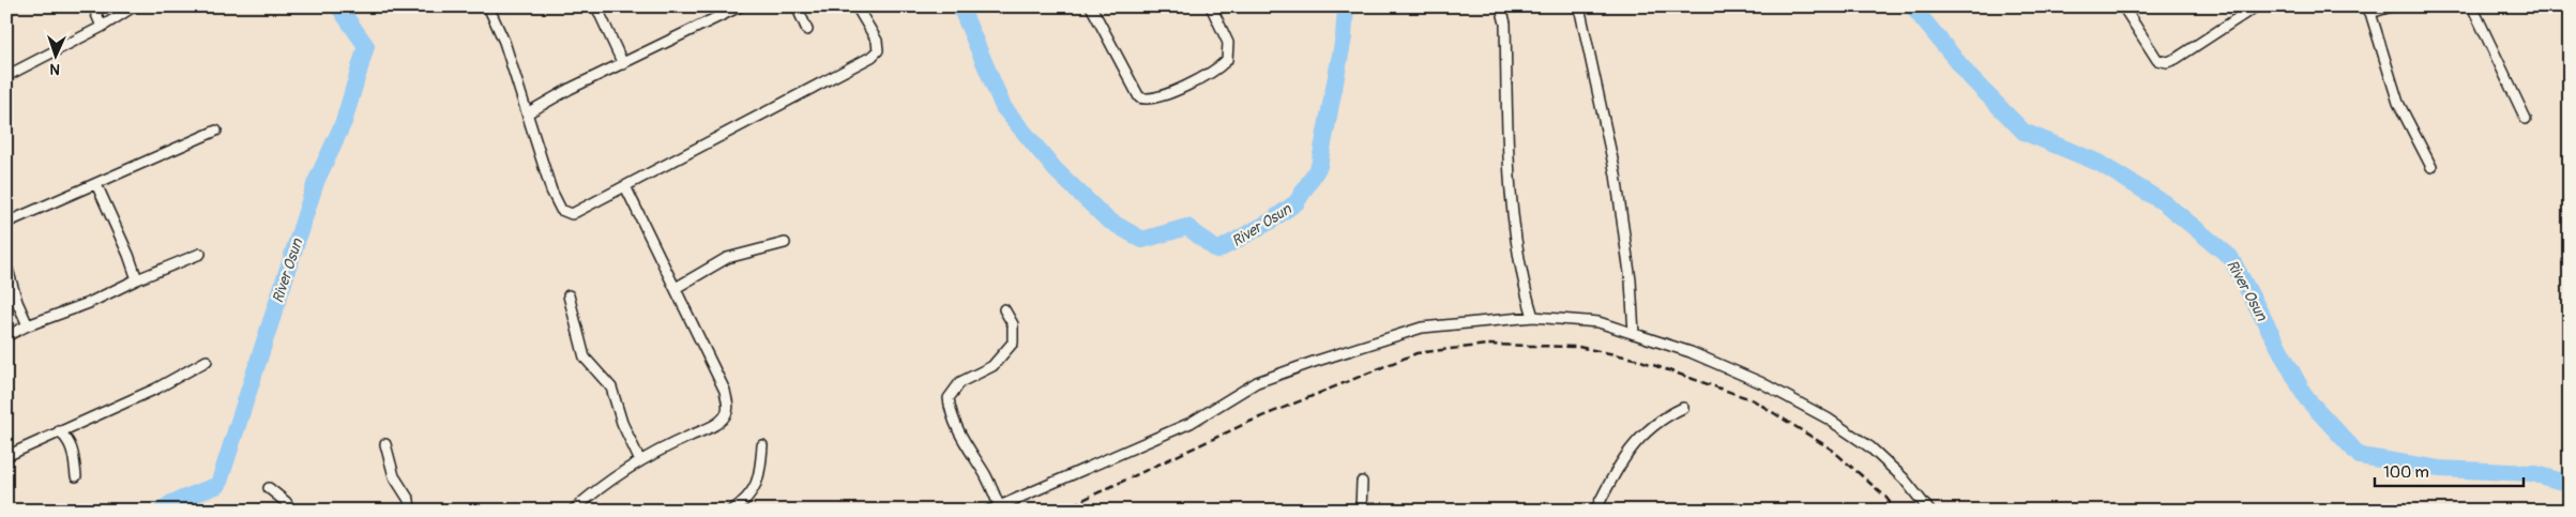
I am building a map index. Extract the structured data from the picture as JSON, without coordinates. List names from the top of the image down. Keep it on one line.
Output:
{"water":["River Osun"],"scale_bar":"100 m","north":"bottom"}
